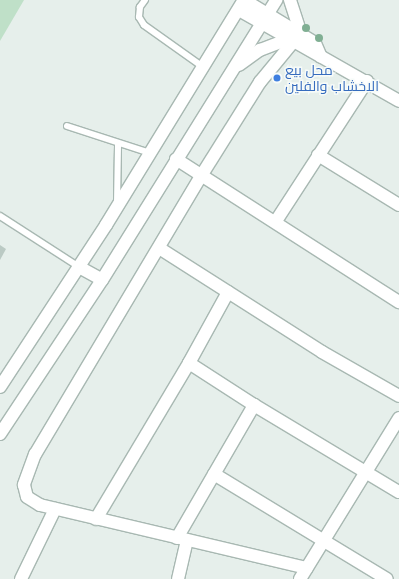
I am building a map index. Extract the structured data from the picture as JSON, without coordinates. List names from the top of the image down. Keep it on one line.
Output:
{"places":["محل بيع الاخشاب والفلين"]}
